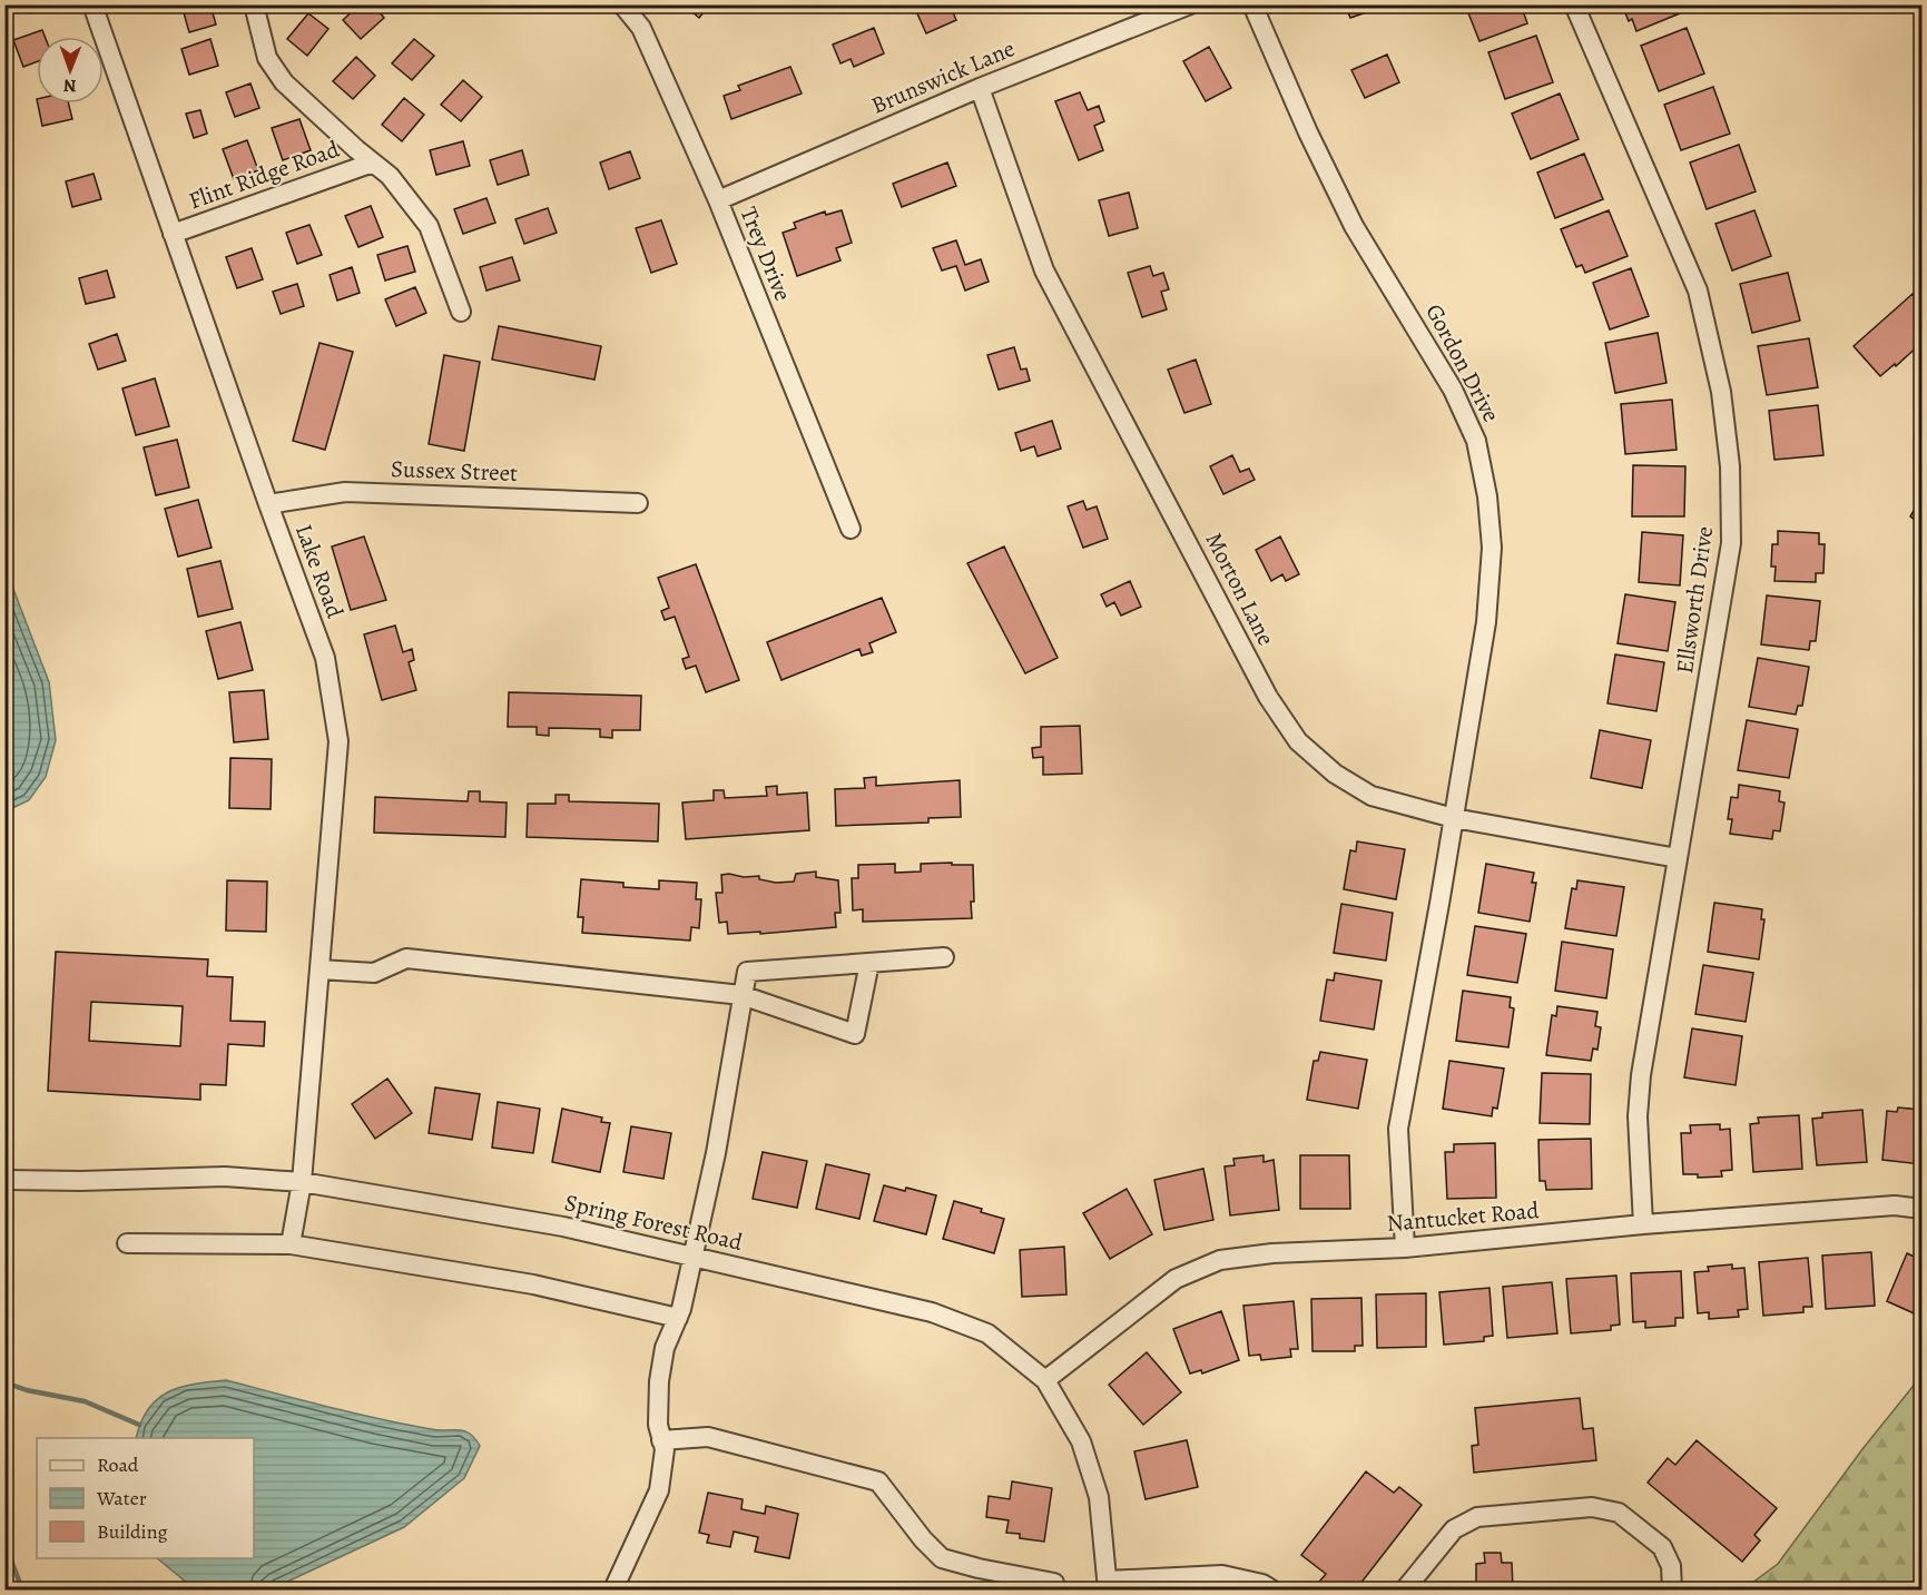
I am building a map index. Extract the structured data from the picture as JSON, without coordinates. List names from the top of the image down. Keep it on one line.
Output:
{"streets":{"street":["Brunswick Lane","Flint Ridge Road","Trey Drive","Gordon Drive","Sussex Street","Lake Road","Morton Lane","Ellsworth Drive","Nantucket Road","Spring Forest Road"]},"crossings":[["Brunswick Lane","Trey Drive"],["Brunswick Lane","Morton Lane"],["Flint Ridge Road","Lake Road"],["Gordon Drive","Morton Lane"],["Gordon Drive","Nantucket Road"],["Sussex Street","Lake Road"],["Lake Road","Spring Forest Road"],["Morton Lane","Ellsworth Drive"],["Ellsworth Drive","Nantucket Road"],["Nantucket Road","Spring Forest Road"]],"legend":["Road","Water","Building"],"north":"bottom"}
